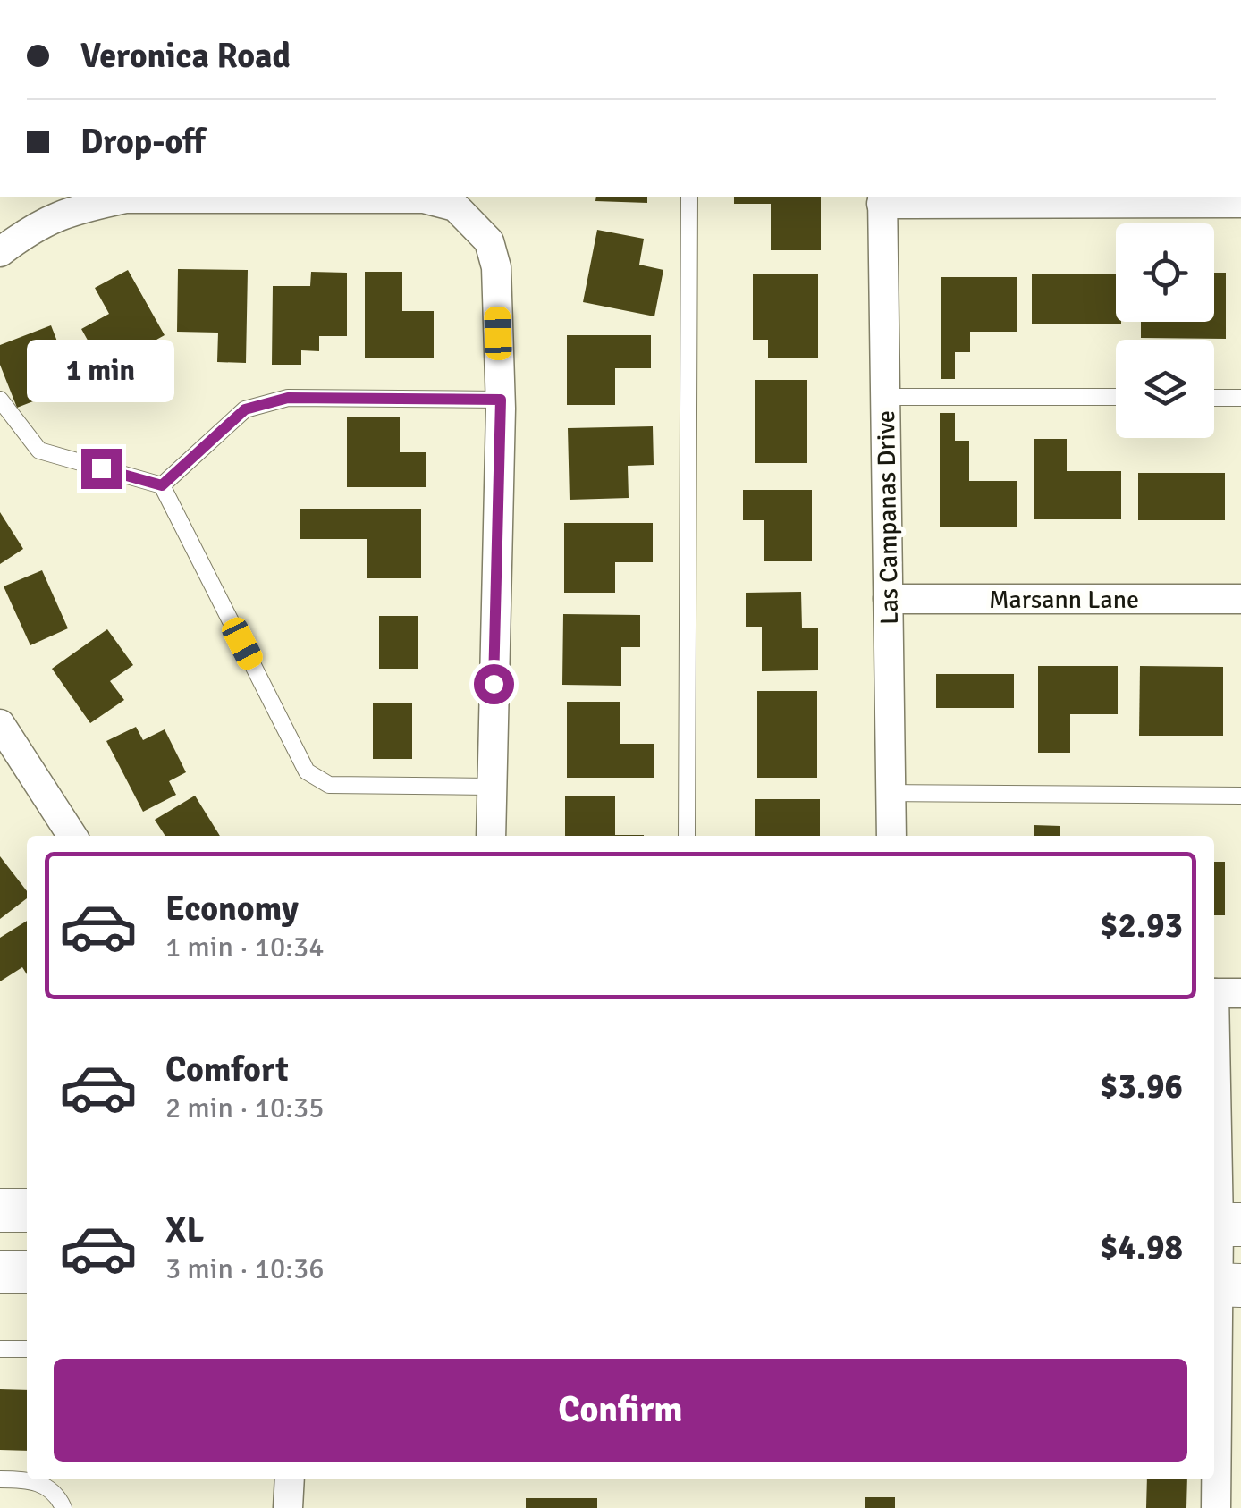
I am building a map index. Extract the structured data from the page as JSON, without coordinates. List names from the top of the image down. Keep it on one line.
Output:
{"streets":{"street":["Las Campanas Drive","Marsann Lane"]},"crossings":[["Las Campanas Drive","Marsann Lane"]],"page":{"banner":["Veronica Road","Drop-off"],"bubble":"1 min","list":[{"name":"Economy","note":"1 min · 10:34","value":"$2.93"},{"name":"Comfort","note":"2 min · 10:35","value":"$3.96"},{"name":"XL","note":"3 min · 10:36","value":"$4.98"}],"buttons":"Confirm"}}
